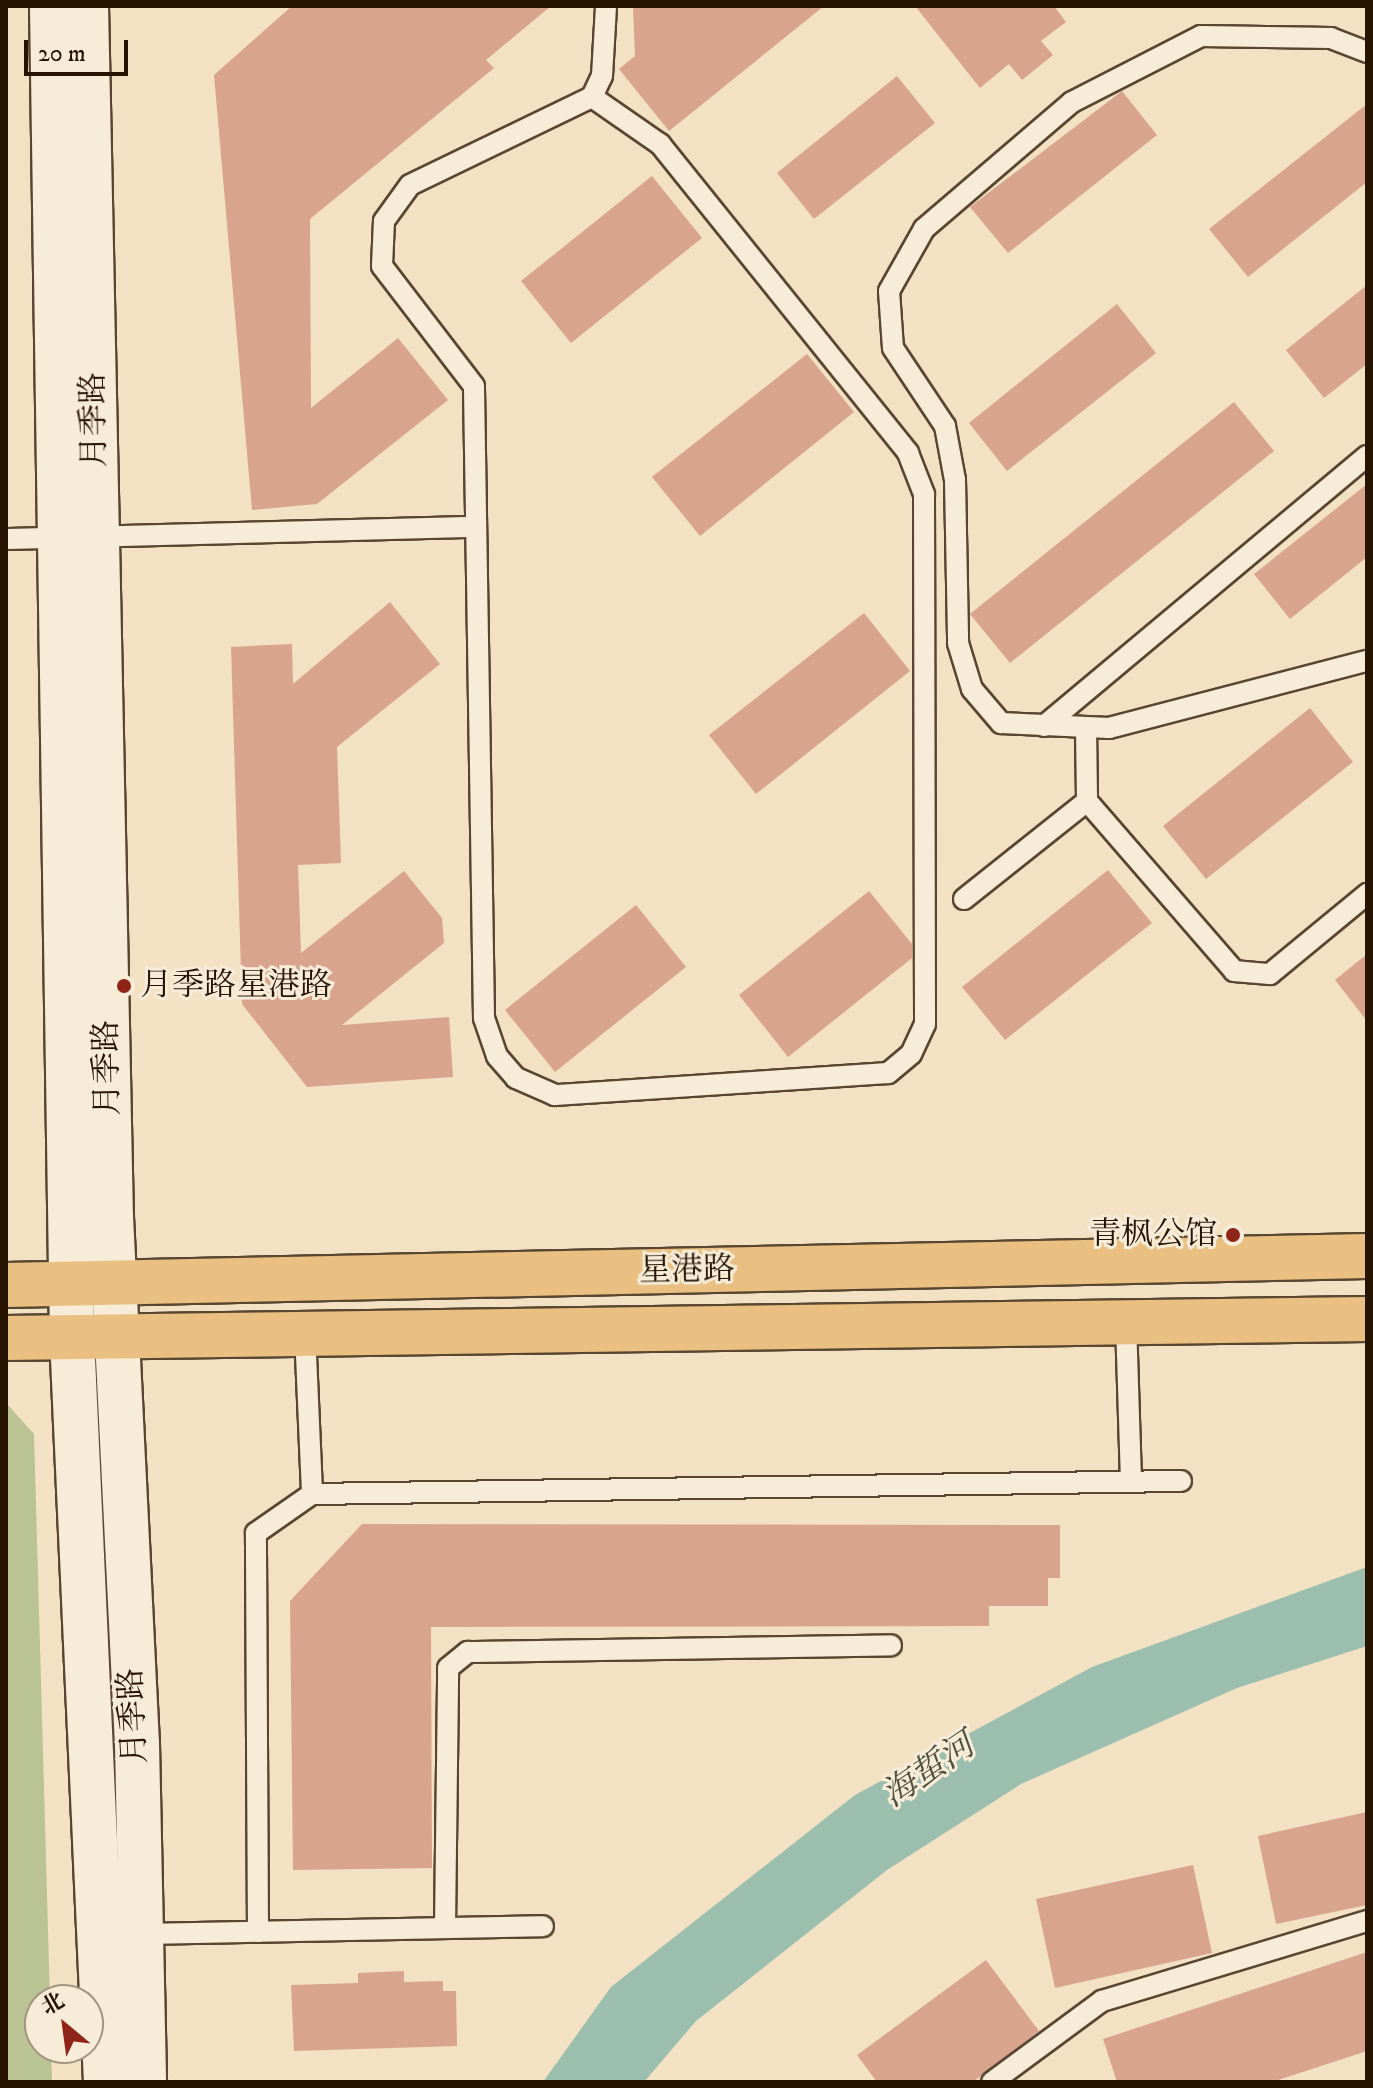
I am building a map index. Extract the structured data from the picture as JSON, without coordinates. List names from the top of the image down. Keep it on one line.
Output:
{"streets":{"main road":["星港路"],"street":["月季路"]},"crossings":[["月季路","星港路"]],"water":["海蜇河"],"places":["月季路星港路","青枫公馆"],"scale_bar":"20 m","north":"top left"}
